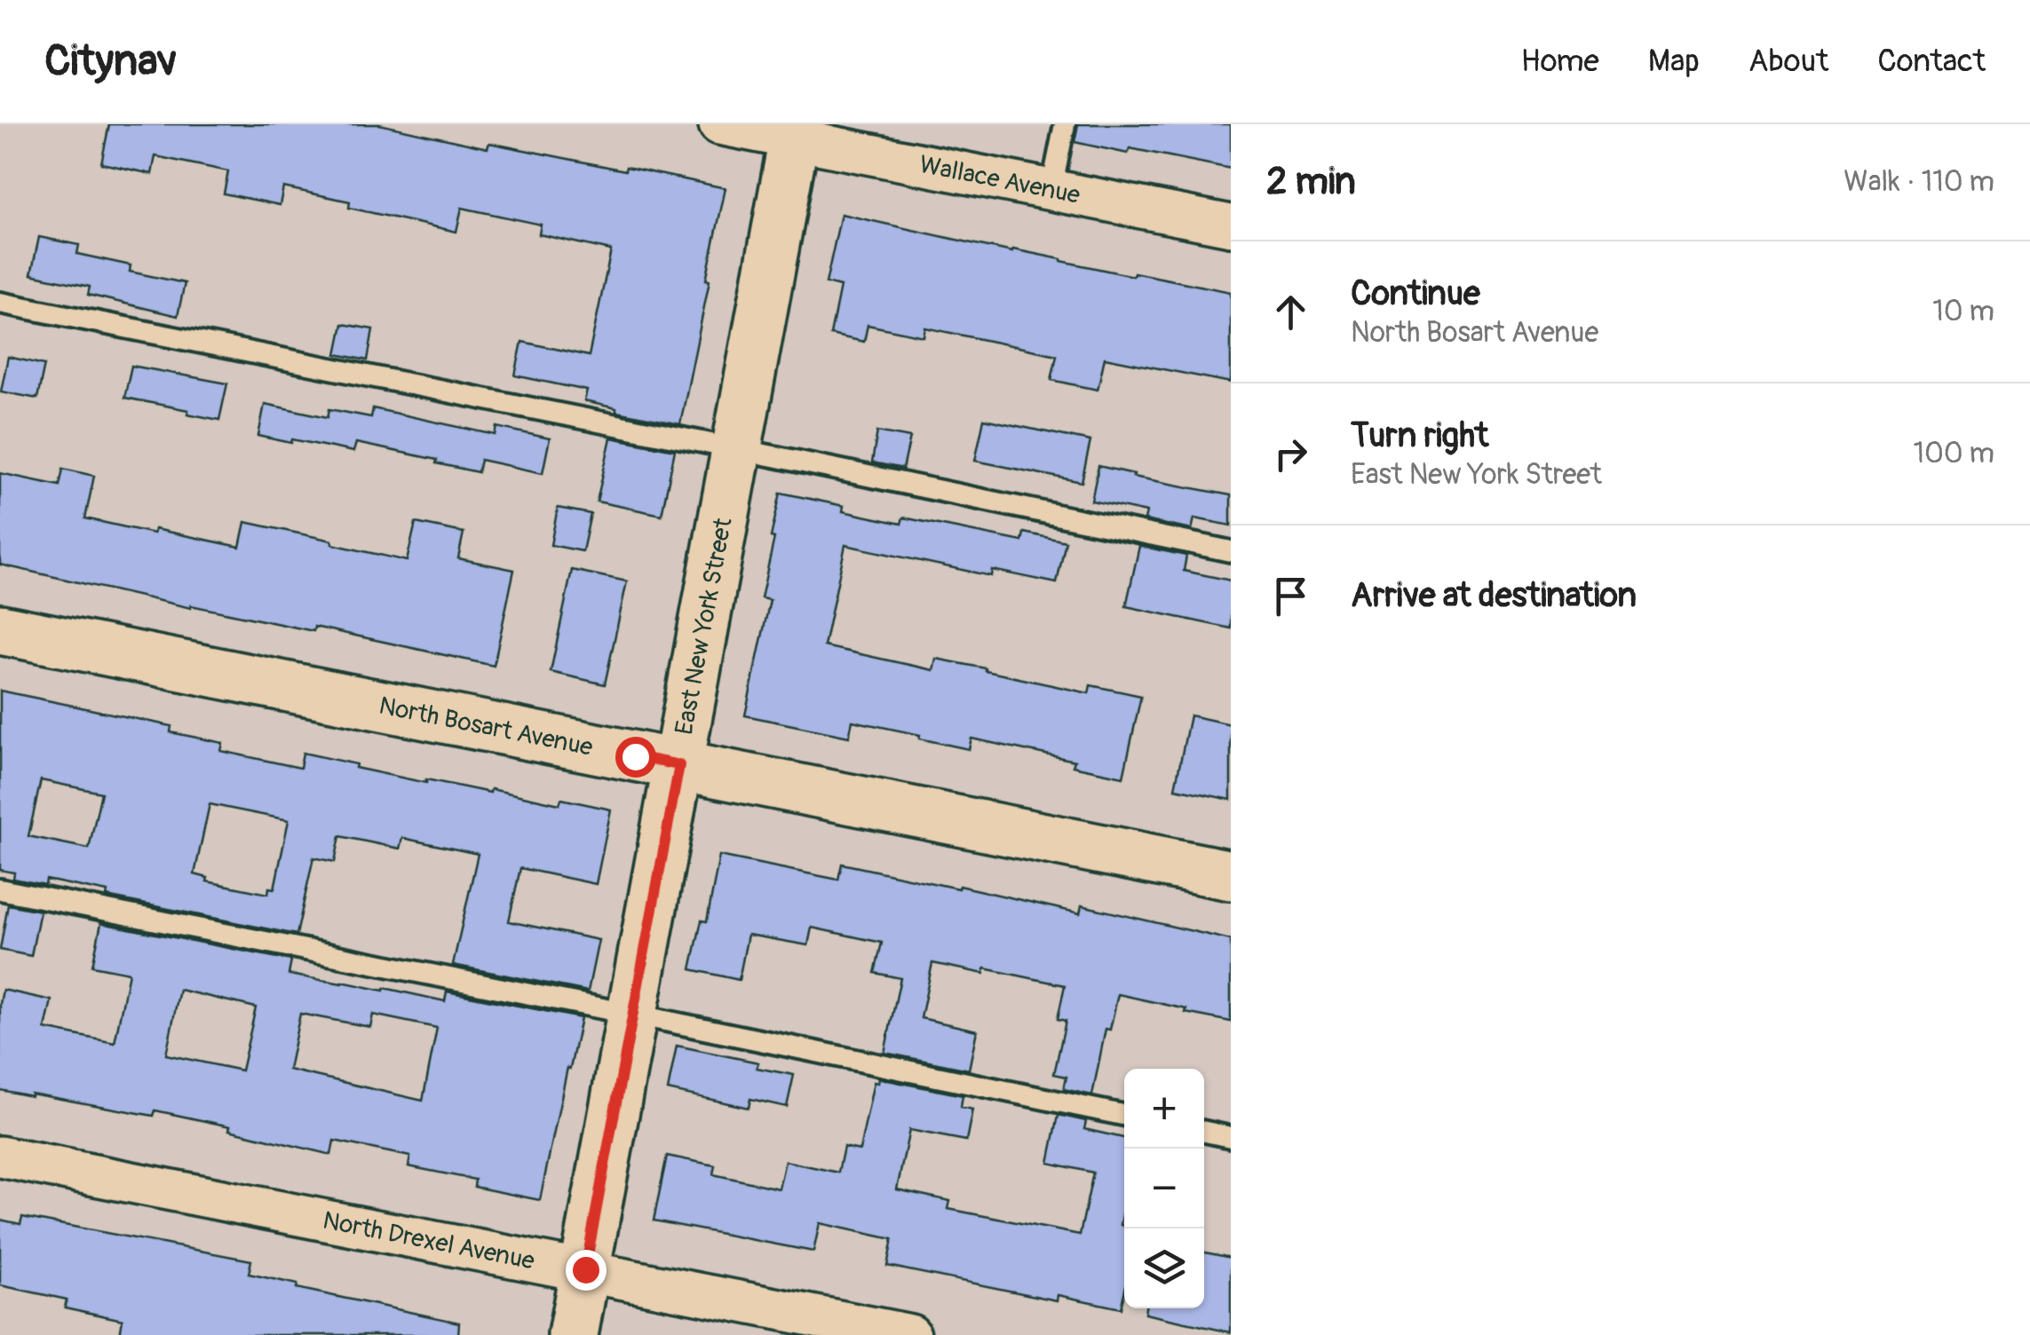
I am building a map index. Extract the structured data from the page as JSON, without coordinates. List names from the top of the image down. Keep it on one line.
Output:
{"streets":{"street":["Wallace Avenue","East New York Street","North Bosart Avenue","North Drexel Avenue"]},"crossings":[["Wallace Avenue","East New York Street"],["East New York Street","North Bosart Avenue"],["East New York Street","North Drexel Avenue"]],"page":{"header":"Citynav","nav":["Home","Map","About","Contact"],"heading":["2 min","Walk · 110 m"],"list":[["Continue","North Bosart Avenue","10 m"],["Turn right","East New York Street","100 m"],"Arrive at destination"],"map_buttons":["+","−"]}}
